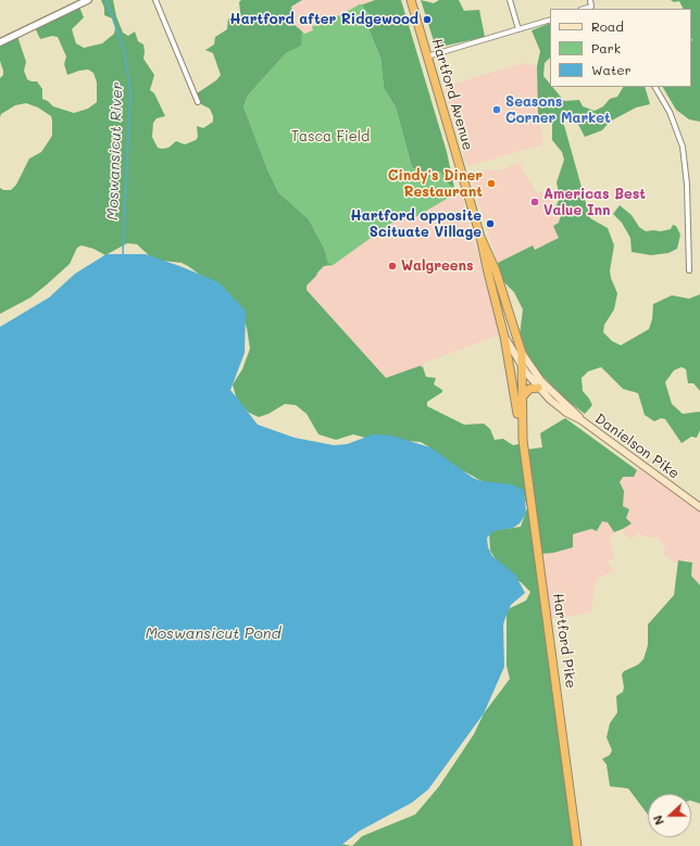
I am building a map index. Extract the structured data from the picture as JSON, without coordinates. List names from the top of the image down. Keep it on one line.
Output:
{"streets":{"highway":["Hartford Avenue","Hartford Pike"],"main road":["Danielson Pike"]},"crossings":[["Hartford Avenue","Hartford Pike"],["Danielson Pike","Hartford Pike"]],"water":["Moswansicut River","Moswansicut Pond"],"parks":["Tasca Field"],"places":["Hartford after Ridgewood","Seasons Corner Market","Cindy's Diner Restaurant","Americas Best Value Inn","Hartford opposite Scituate Village","Walgreens"],"legend":["Road","Park","Water"],"north":"left"}
